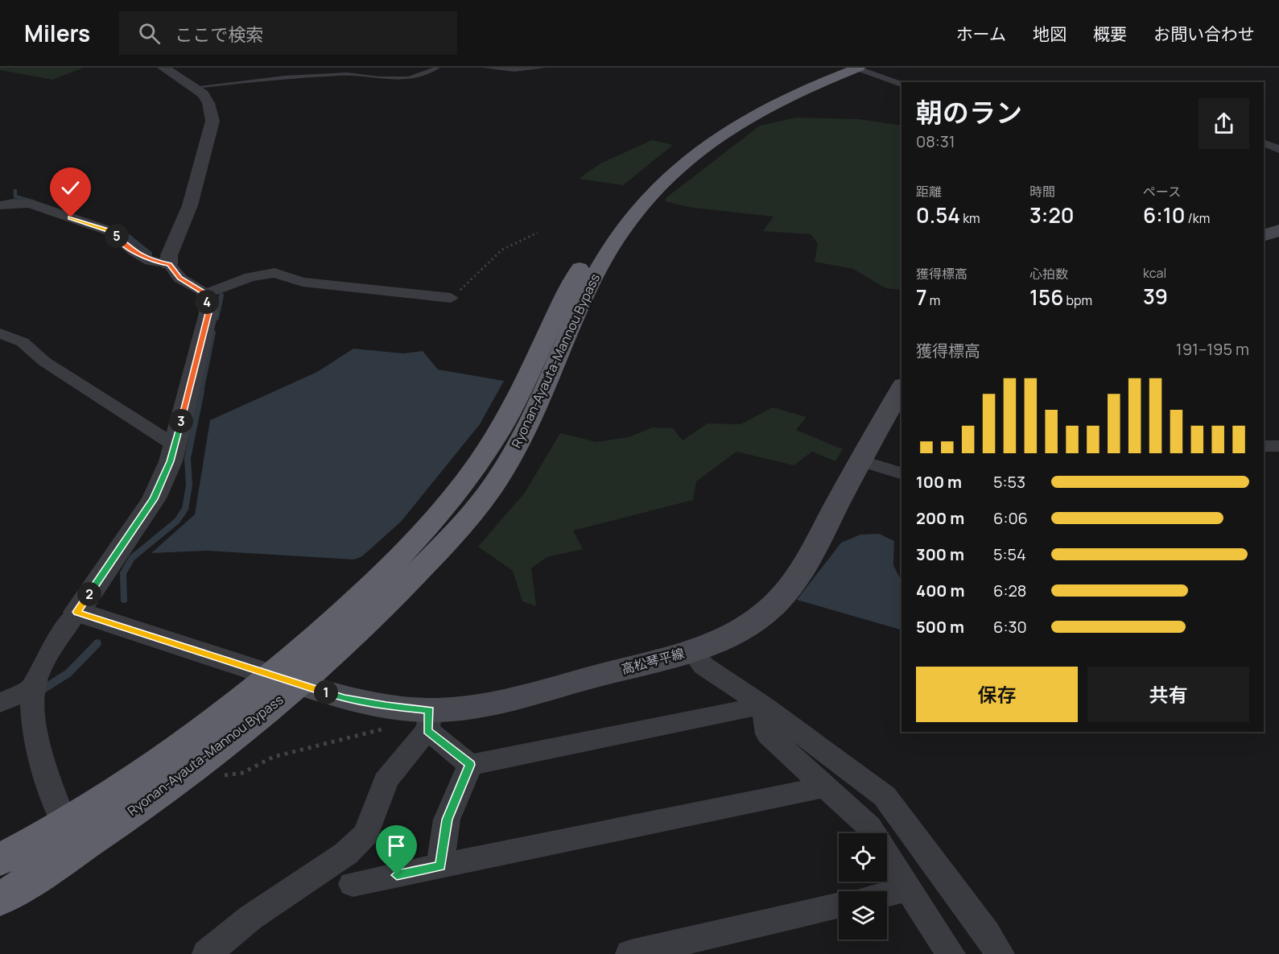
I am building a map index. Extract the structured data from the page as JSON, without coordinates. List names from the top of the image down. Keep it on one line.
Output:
{"streets":{"highway":["Ryonan-Ayauta-Mannou Bypass"],"main road":["高松琴平線"]},"crossings":[["Ryonan-Ayauta-Mannou Bypass","高松琴平線"]],"page":{"header":"Milers","search":"ここで検索","nav":["ホーム","地図","概要","お問い合わせ"],"heading":["朝のラン","08:31"],"stats":[["距離","0.54 km"],["時間","3:20"],["ペース","6:10 /km"],["獲得標高","7 m"],["心拍数","156 bpm"],["kcal","39"]],"pins":["5","4","3","2","1"],"chart":["獲得標高","191–195 m"],"list":[{"name":"100 m","note":"5:53"},{"name":"200 m","note":"6:06"},{"name":"300 m","note":"5:54"},{"name":"400 m","note":"6:28"},{"name":"500 m","note":"6:30"}],"buttons":["保存","共有"]}}
